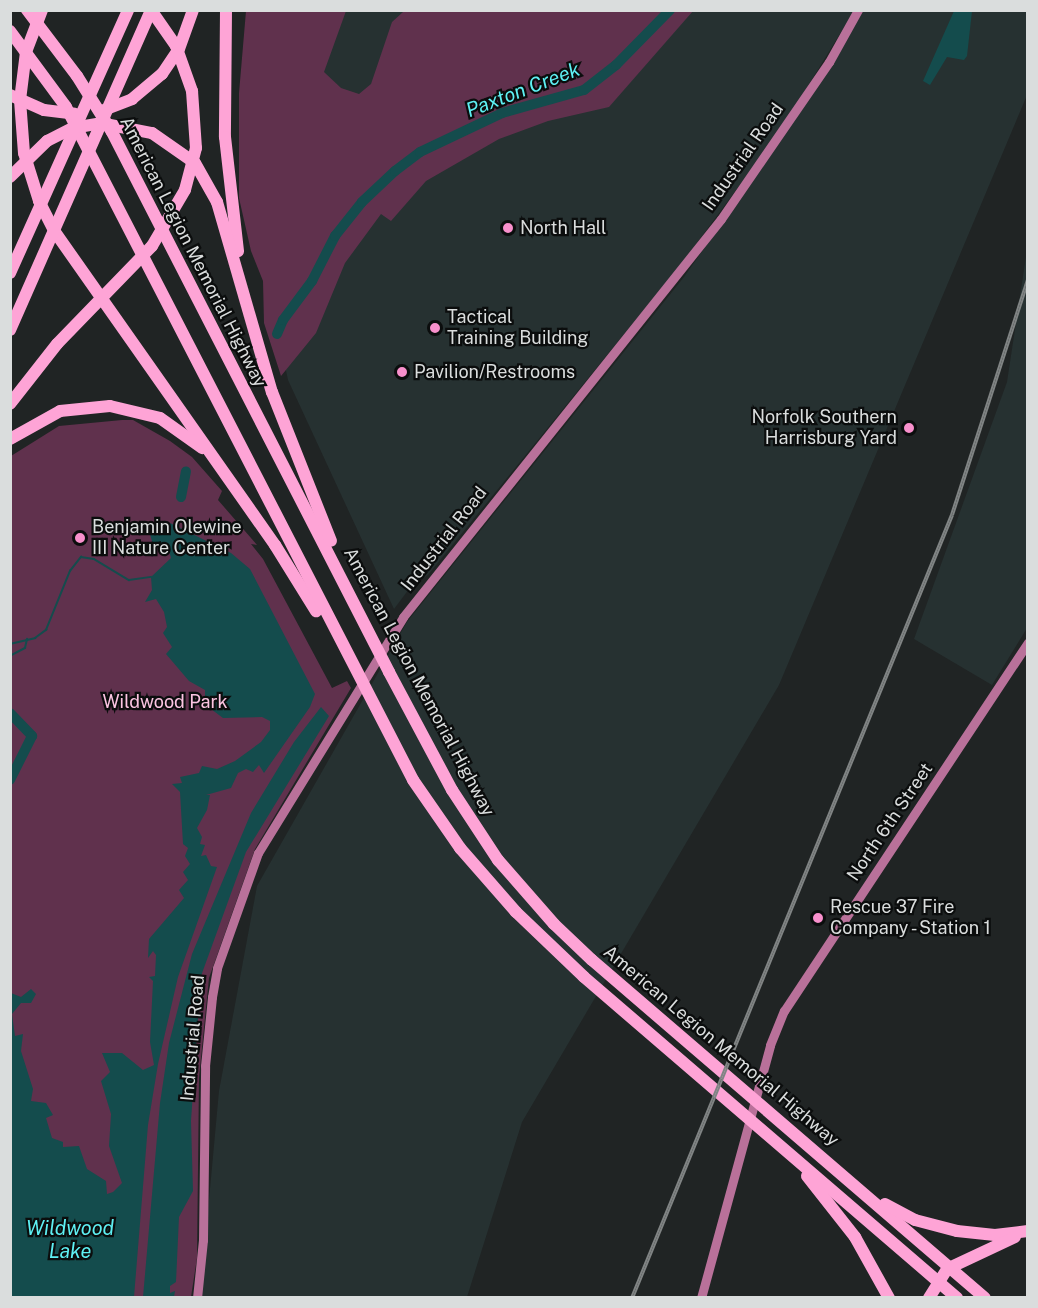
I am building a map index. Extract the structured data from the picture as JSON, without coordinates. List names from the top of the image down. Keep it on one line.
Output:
{"streets":{"highway":["American Legion Memorial Highway"],"street":["Industrial Road","North 6th Street"]},"water":["Paxton Creek","Wildwood Lake"],"parks":["Wildwood Park"],"places":["North Hall","Tactical Training Building","Pavilion/Restrooms","Norfolk Southern Harrisburg Yard","Benjamin Olewine III Nature Center","Rescue 37 Fire Company - Station 1"]}
